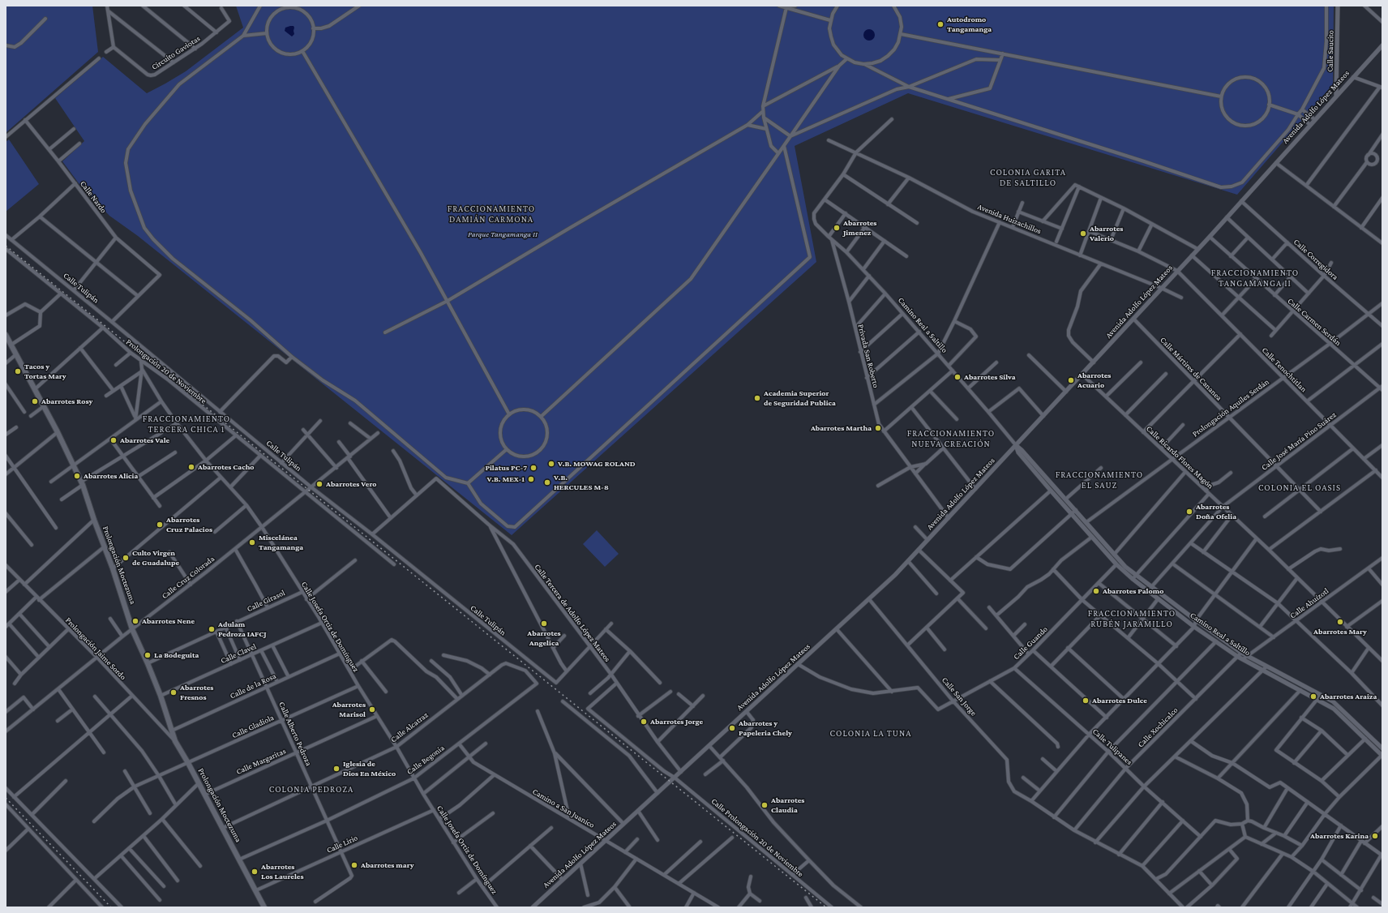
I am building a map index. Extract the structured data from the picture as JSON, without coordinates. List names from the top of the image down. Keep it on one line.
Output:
{"streets":{"main road":["Prolongación Moctezuma"],"street":["Calle Saucito","Circuito Gaviotas","Avenida Adolfo López Mateos","Calle Nardo","Avenida Huizachillos","Calle Corregidora","Calle Tulipán","Calle Carmen Serdán","Camino Real a Saltillo","Privada San Roberto","Calle Mártires de Cananea","Calle Tenochtitlan","Prolongación 20 de Noviembre","Prolongación Aquiles Serdán","Calle José María Pino Suárez","Calle Ricardo Flores Magón","Calle Cruz Colorada","Calle Girasol","Calle Ahuízotl","Calle Tercera de Adolfo López Mateos","Calle Josefa Ortiz de Domínguez","Calle Guando","Prolongación Jaime Sordo","Calle Clavel","Calle de la Rosa","Calle San Jorge","Calle Gladiola","Calle Alcatraz","Calle Xochicalco","Calle Alberto Pedroza","Calle Tulipanes","Calle Begonia","Calle Margaritas","Camino a San Juanico","Calle Prolongación 20 de Noviembre","Calle Lirio"]},"crossings":[["Calle Saucito","Avenida Adolfo López Mateos"],["Avenida Adolfo López Mateos","Avenida Huizachillos"],["Avenida Adolfo López Mateos","Calle Corregidora"],["Avenida Adolfo López Mateos","Calle Carmen Serdán"],["Avenida Adolfo López Mateos","Camino Real a Saltillo"],["Avenida Adolfo López Mateos","Privada San Roberto"],["Avenida Adolfo López Mateos","Calle Mártires de Cananea"],["Avenida Adolfo López Mateos","Calle Tenochtitlan"],["Avenida Adolfo López Mateos","Calle Ricardo Flores Magón"],["Avenida Adolfo López Mateos","Calle Tercera de Adolfo López Mateos"],["Avenida Adolfo López Mateos","Calle San Jorge"],["Avenida Adolfo López Mateos","Camino a San Juanico"],["Avenida Adolfo López Mateos","Calle Prolongación 20 de Noviembre"],["Calle Corregidora","Prolongación Aquiles Serdán"],["Calle Tulipán","Calle Cruz Colorada"],["Calle Carmen Serdán","Prolongación Aquiles Serdán"],["Calle Carmen Serdán","Calle José María Pino Suárez"],["Camino Real a Saltillo","Privada San Roberto"],["Camino Real a Saltillo","Prolongación Aquiles Serdán"],["Camino Real a Saltillo","Calle José María Pino Suárez"],["Camino Real a Saltillo","Calle Ahuízotl"],["Camino Real a Saltillo","Calle Guando"],["Camino Real a Saltillo","Calle Xochicalco"],["Calle Mártires de Cananea","Prolongación Aquiles Serdán"],["Calle Mártires de Cananea","Calle José María Pino Suárez"],["Calle Tenochtitlan","Prolongación Aquiles Serdán"],["Calle Tenochtitlan","Calle José María Pino Suárez"],["Prolongación 20 de Noviembre","Calle Cruz Colorada"],["Prolongación 20 de Noviembre","Calle Josefa Ortiz de Domínguez"],["Prolongación Aquiles Serdán","Calle Ricardo Flores Magón"],["Calle José María Pino Suárez","Calle Ricardo Flores Magón"],["Calle Ricardo Flores Magón","Calle Ahuízotl"],["Prolongación Moctezuma","Calle Cruz Colorada"],["Prolongación Moctezuma","Calle Girasol"],["Prolongación Moctezuma","Prolongación Jaime Sordo"],["Prolongación Moctezuma","Calle Clavel"],["Prolongación Moctezuma","Calle de la Rosa"],["Prolongación Moctezuma","Calle Gladiola"],["Prolongación Moctezuma","Calle Alcatraz"],["Prolongación Moctezuma","Calle Begonia"],["Prolongación Moctezuma","Calle Margaritas"],["Prolongación Moctezuma","Calle Lirio"],["Calle Cruz Colorada","Calle Josefa Ortiz de Domínguez"],["Calle Cruz Colorada","Prolongación Jaime Sordo"],["Calle Girasol","Calle Josefa Ortiz de Domínguez"],["Calle Girasol","Calle Alberto Pedroza"],["Calle Josefa Ortiz de Domínguez","Calle Clavel"],["Calle Josefa Ortiz de Domínguez","Calle de la Rosa"],["Calle Josefa Ortiz de Domínguez","Calle Gladiola"],["Calle Josefa Ortiz de Domínguez","Calle Alcatraz"],["Calle Josefa Ortiz de Domínguez","Calle Begonia"],["Calle Josefa Ortiz de Domínguez","Calle Margaritas"],["Calle Josefa Ortiz de Domínguez","Calle Lirio"],["Calle Guando","Calle San Jorge"],["Calle Guando","Calle Tulipanes"],["Calle Clavel","Calle Alberto Pedroza"],["Calle de la Rosa","Calle Alberto Pedroza"],["Calle San Jorge","Calle Xochicalco"],["Calle Gladiola","Calle Alberto Pedroza"],["Calle Alcatraz","Calle Alberto Pedroza"],["Calle Alcatraz","Calle Begonia"],["Calle Xochicalco","Calle Tulipanes"],["Calle Alberto Pedroza","Calle Begonia"],["Calle Alberto Pedroza","Calle Margaritas"],["Calle Alberto Pedroza","Calle Lirio"],["Calle Begonia","Camino a San Juanico"]],"districts":["COLONIA GARITA DE SALTILLO","FRACCIONAMIENTO DAMIÁN CARMONA","FRACCIONAMIENTO TANGAMANGA II","FRACCIONAMIENTO TERCERA CHICA 1","FRACCIONAMIENTO NUEVA CREACIÓN","FRACCIONAMIENTO EL SAUZ","COLONIA EL OASIS","FRACCIONAMIENTO RUBÉN JARAMILLO","COLONIA LA TUNA","COLONIA PEDROZA"],"parks":["Parque Tangamanga II"],"places":["Autodromo Tangamanga","Abarrotes Jimenez","Abarrotes Valerio","Tacos y Tortas Mary","Abarrotes Silva","Abarrotes Acuario","Academia Superior de Seguridad Publica","Abarrotes Rosy","Abarrotes Martha","Abarrotes Vale","V.B. MOWAG ROLAND","Abarrotes Cacho","Pilatus PC-7","Abarrotes Alicia","V.B. MEX-1","V.B. HERCULES M-8","Abarrotes Vero","Abarrotes Doña Ofelia","Abarrotes Cruz Palacios","Miscelánea Tangamanga","Culto Virgen de Guadalupe","Abarrotes Palomo","Abarrotes Nene","Abarrotes Mary","Abarrotes Angelica","Adulam Pedroza IAFCJ","La Bodeguita","Abarrotes Fresnos","Abarrotes Araiza","Abarrotes Dulce","Abarrotes Marisol","Abarrotes Jorge","Abarrotes y Papeleria Chely","Iglesia de Dios En México","Abarrotes Claudia","Abarrotes Karina","Abarrotes mary","Abarrotes Los Laureles"]}
